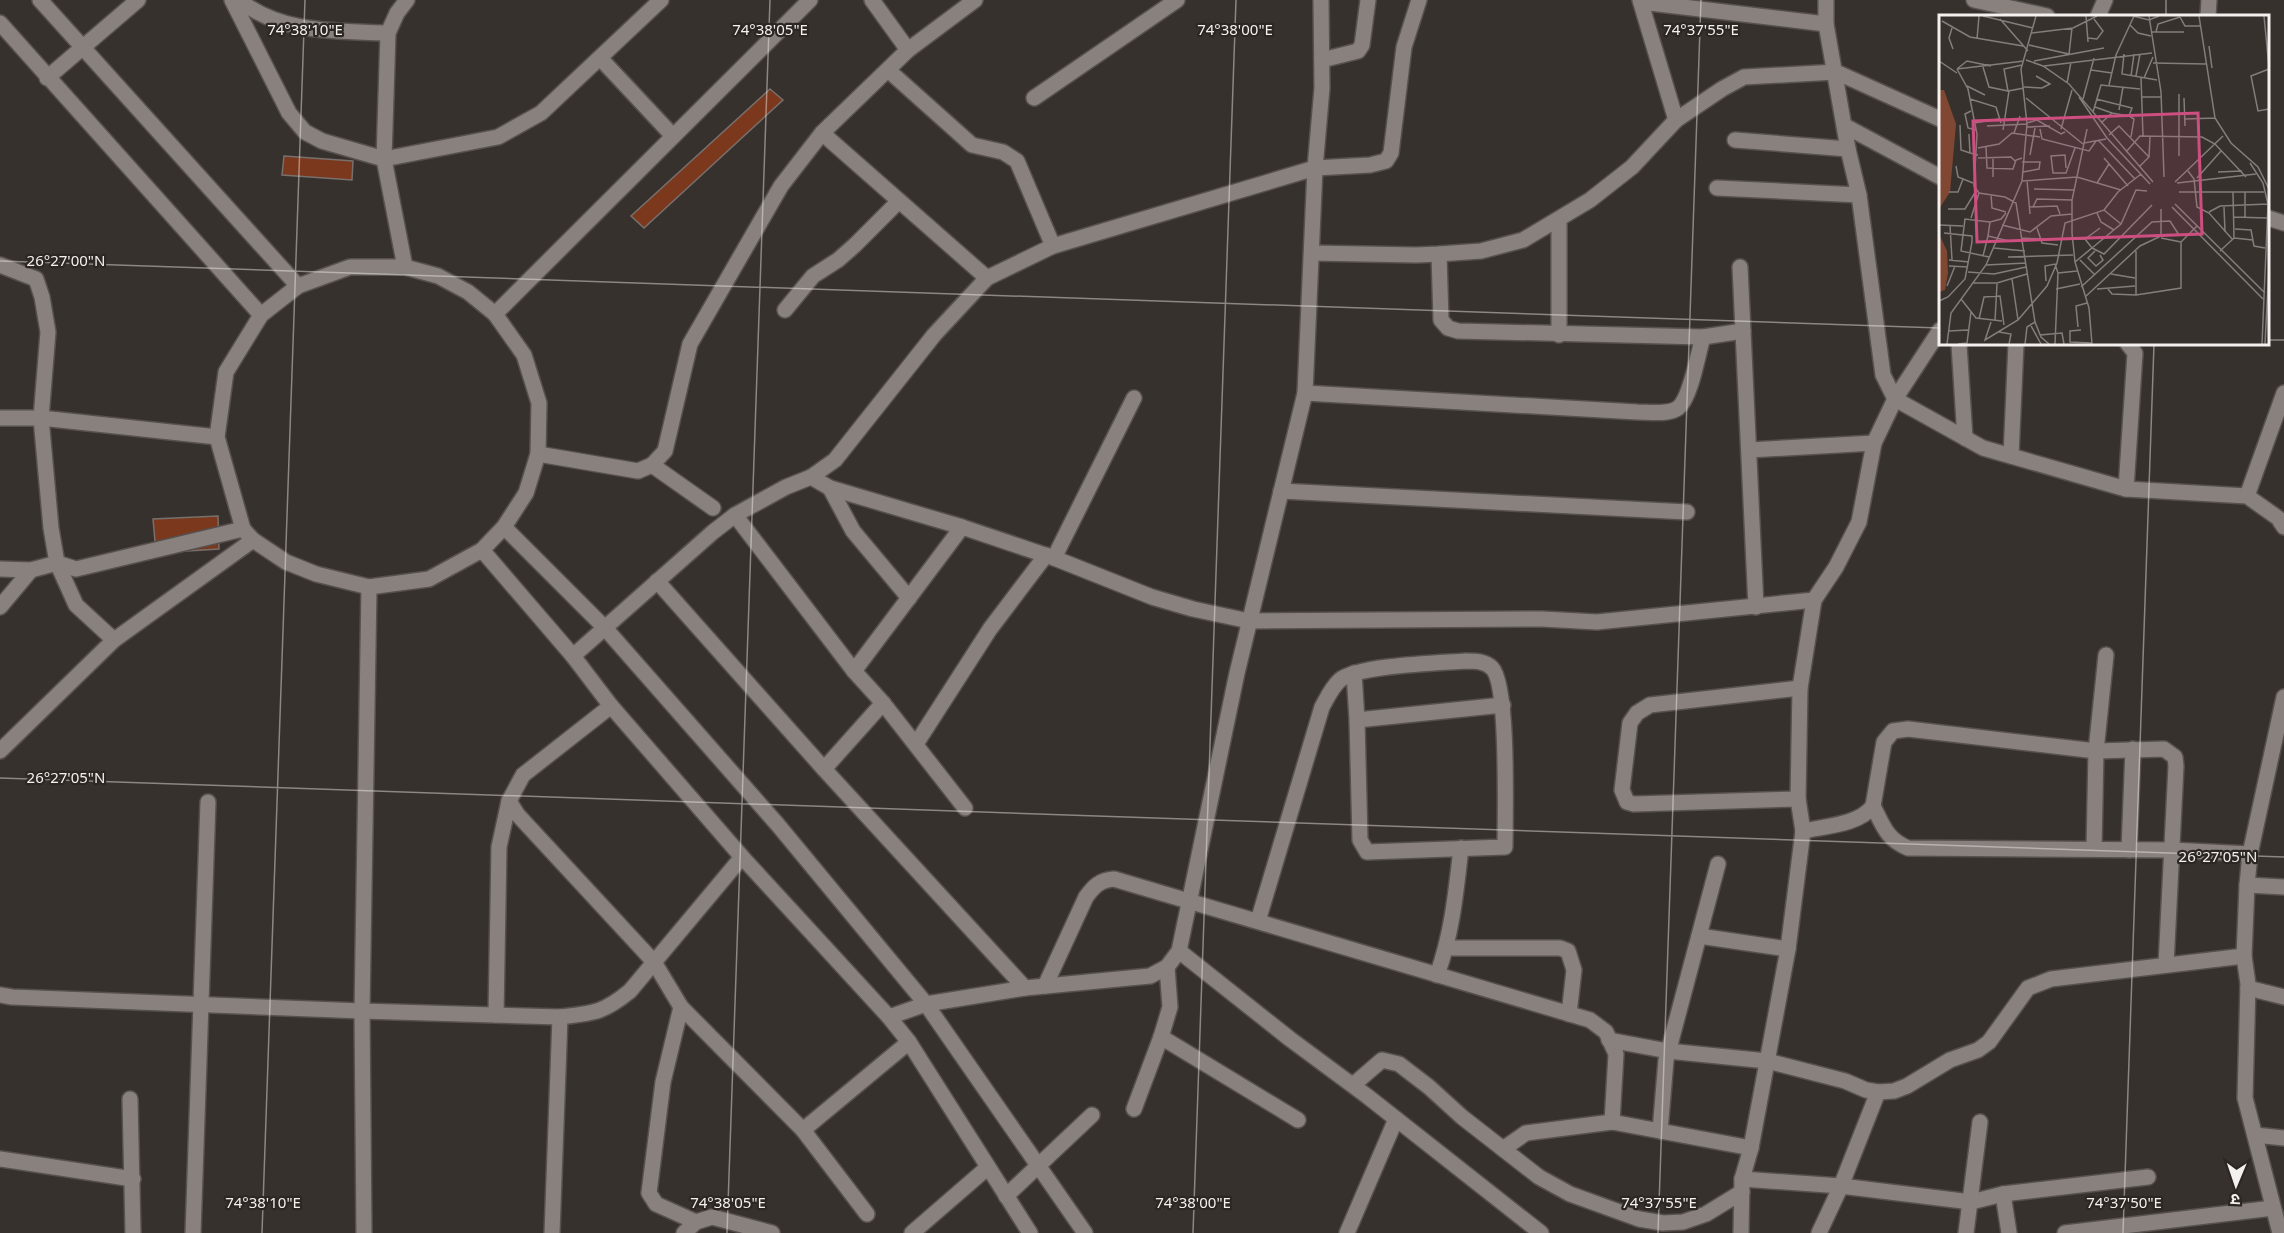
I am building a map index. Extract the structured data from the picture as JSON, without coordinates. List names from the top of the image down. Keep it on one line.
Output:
{"north":"bottom","coordinates":["74°38'10\"E","74°38'05\"E","74°38'00\"E","74°37'55\"E","26°27'00\"N","26°27'05\"N","74°37'50\"E"]}
